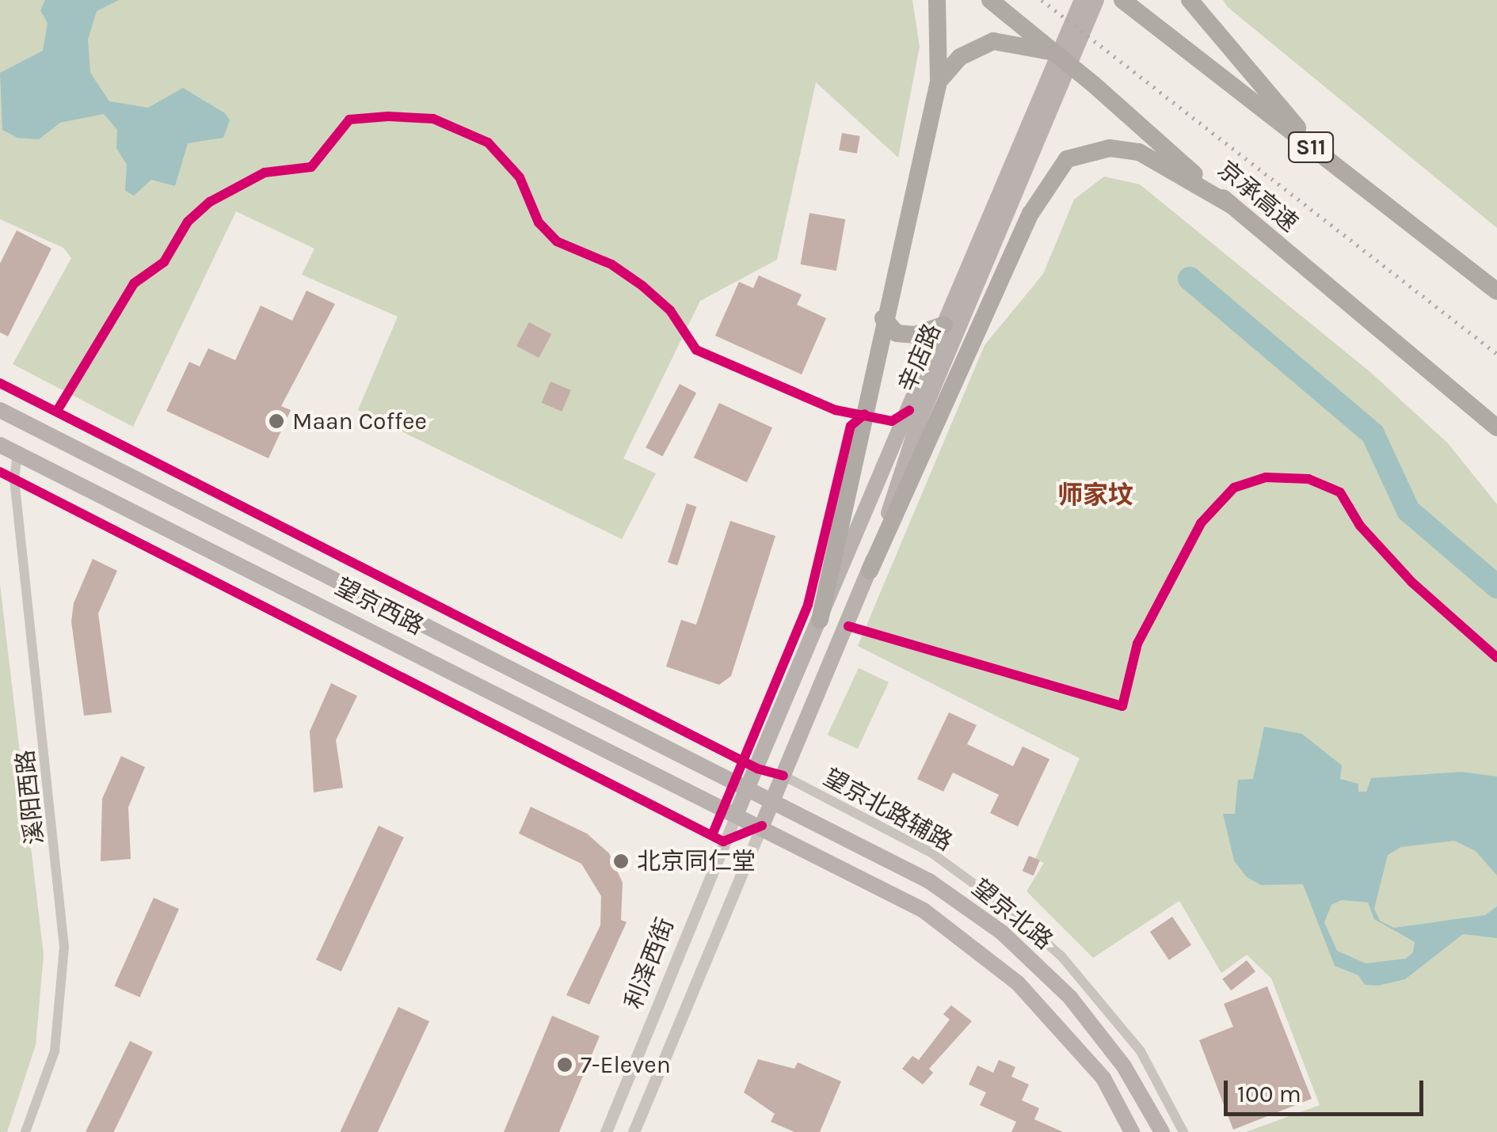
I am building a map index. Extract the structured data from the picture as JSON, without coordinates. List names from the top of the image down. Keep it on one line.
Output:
{"streets":{"highway":["S11","京承高速"],"main road":["辛店路","望京西路","望京北路"],"street":["溪阳西路","望京北路辅路","利泽西街"]},"crossings":[["辛店路","望京西路"],["辛店路","望京北路辅路"],["辛店路","望京北路"],["辛店路","利泽西街"],["望京西路","溪阳西路"],["望京西路","望京北路"],["望京西路","利泽西街"],["望京北路","利泽西街"]],"districts":["师家坟"],"places":["Maan Coffee","北京同仁堂","7-Eleven"],"scale_bar":"100 m"}
